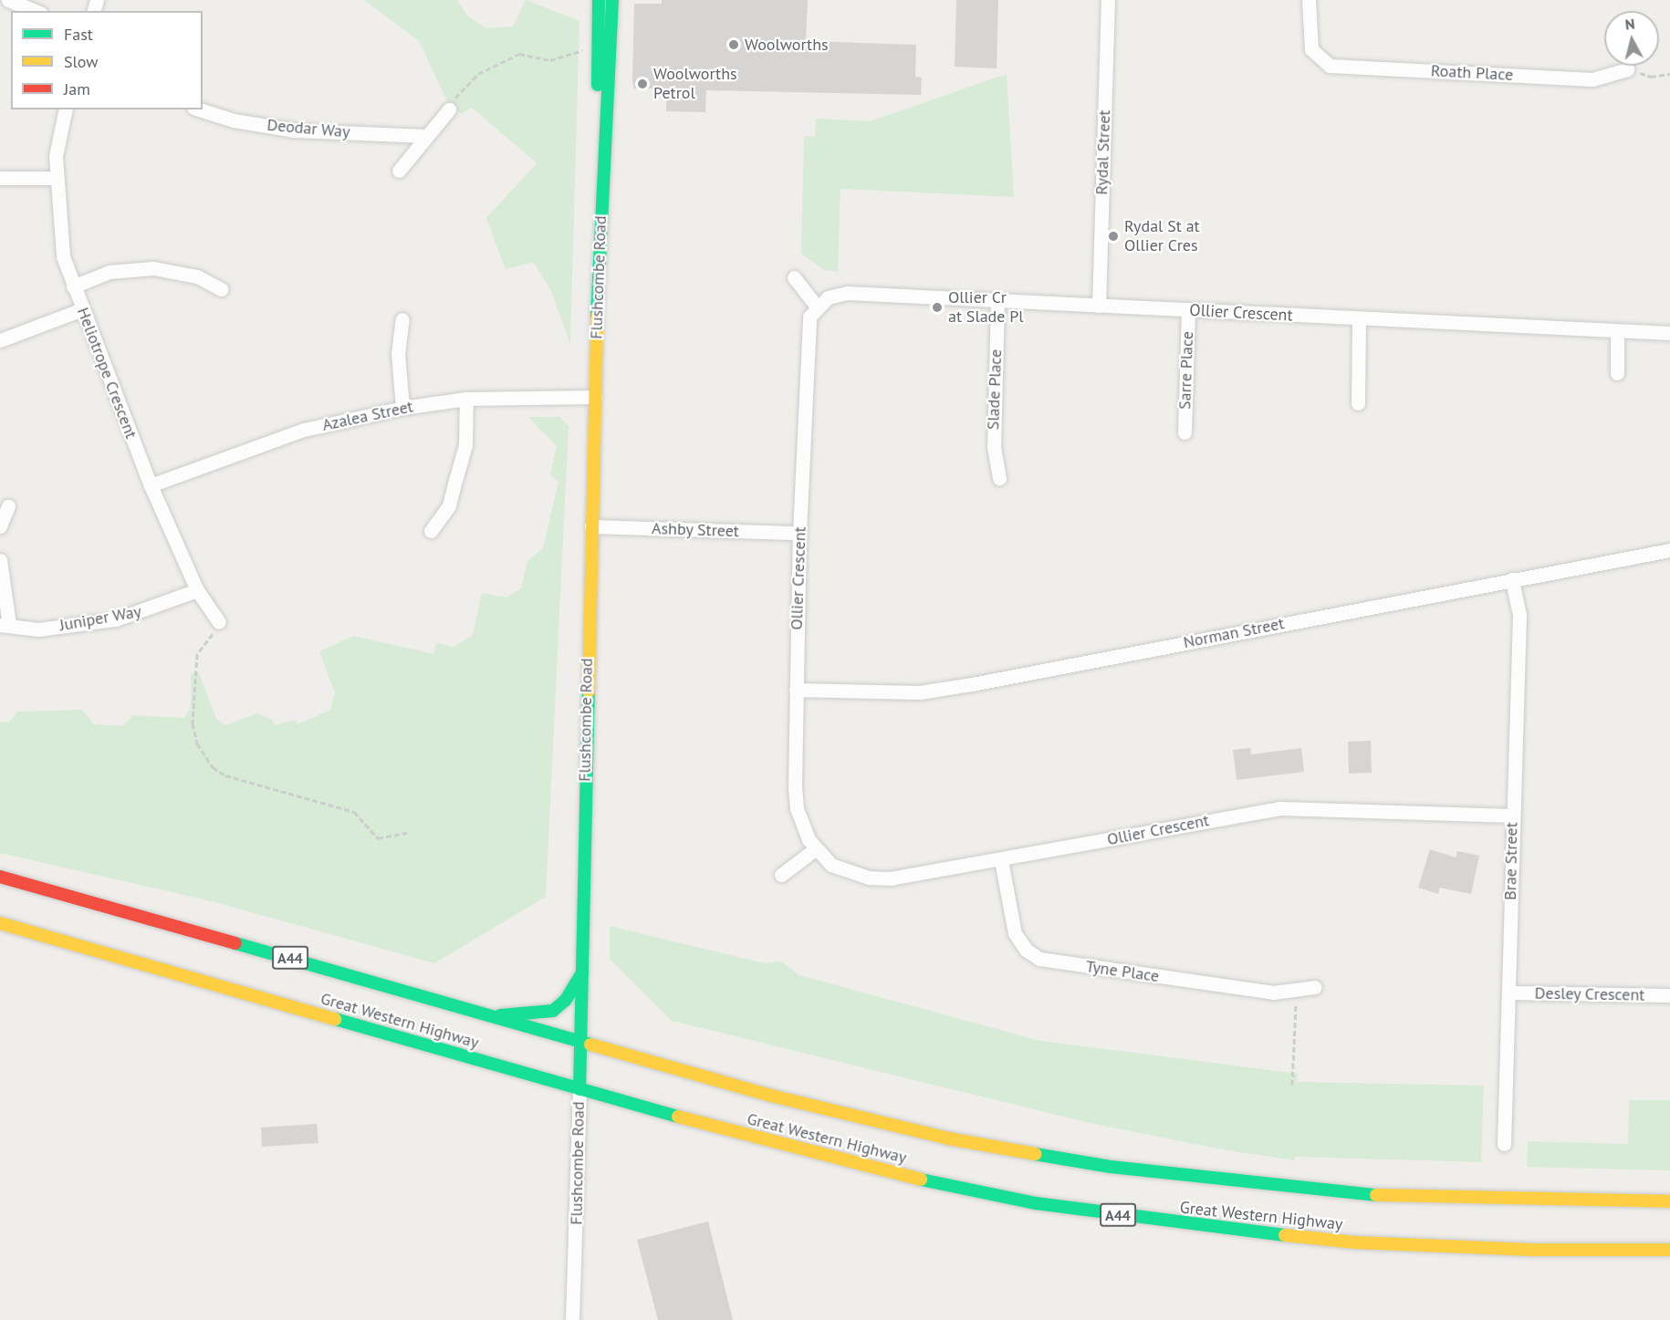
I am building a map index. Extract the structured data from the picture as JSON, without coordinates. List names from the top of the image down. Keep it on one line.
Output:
{"streets":{"main road":["Flushcombe Road","A44","Great Western Highway"],"street":["Roath Place","Deodar Way","Rydal Street","Ollier Crescent","Sarre Place","Heliotrope Crescent","Slade Place","Azalea Street","Ashby Street","Juniper Way","Norman Street","Brae Street","Tyne Place","Desley Crescent"]},"crossings":[["Rydal Street","Ollier Crescent"],["Flushcombe Road","Azalea Street"],["Flushcombe Road","Ashby Street"],["Flushcombe Road","Great Western Highway"],["Ollier Crescent","Sarre Place"],["Ollier Crescent","Slade Place"],["Ollier Crescent","Ashby Street"],["Ollier Crescent","Norman Street"],["Ollier Crescent","Brae Street"],["Ollier Crescent","Tyne Place"],["Heliotrope Crescent","Azalea Street"],["Heliotrope Crescent","Juniper Way"],["Norman Street","Brae Street"],["Brae Street","Desley Crescent"]],"places":["Woolworths","Woolworths Petrol","Rydal St at Ollier Cres","Ollier Cr at Slade Pl"],"legend":["Fast","Slow","Jam"],"north":"top"}
